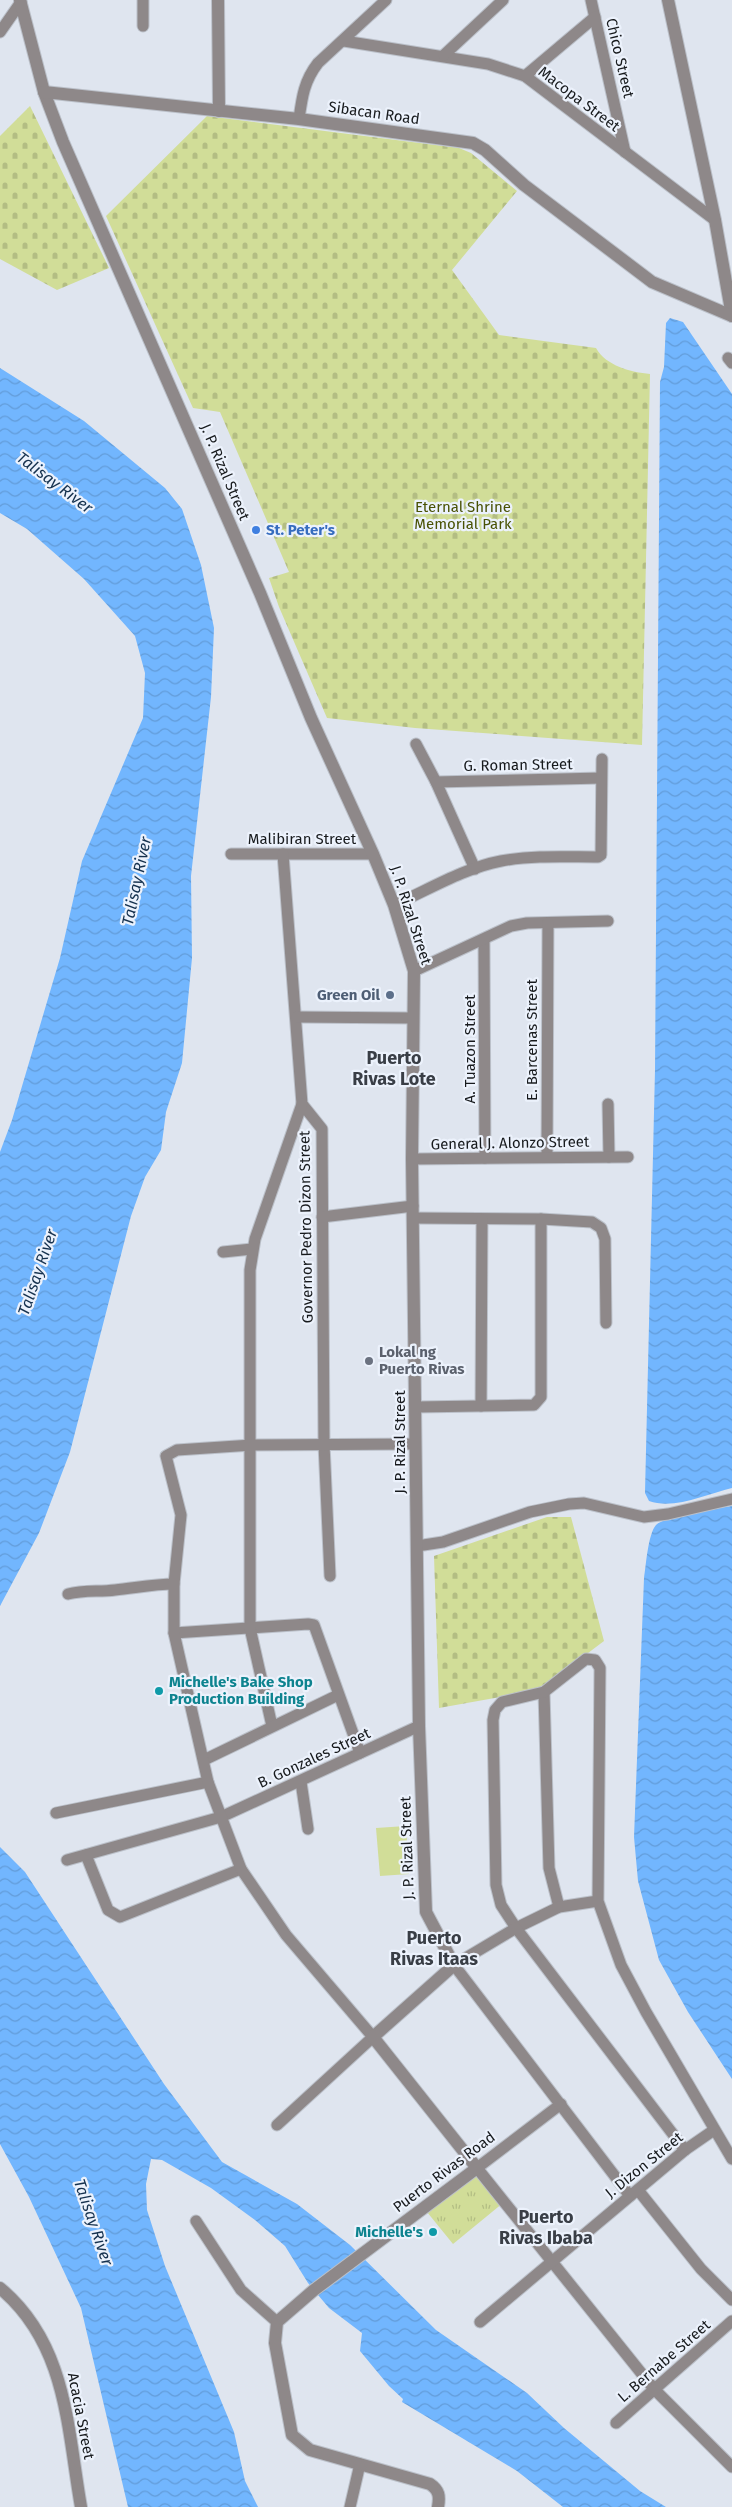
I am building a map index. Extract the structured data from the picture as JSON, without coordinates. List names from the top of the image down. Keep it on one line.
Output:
{"streets":{"street":["Chico Street","Macopa Street","Sibacan Road","J. P. Rizal Street","G. Roman Street","Malibiran Street","E. Barcenas Street","A. Tuazon Street","General J. Alonzo Street","Governor Pedro Dizon Street","B. Gonzales Street","J. Dizon Street","Puerto Rivas Road","L. Bernabe Street","Acacia Street"]},"crossings":[["Chico Street","Macopa Street"],["Sibacan Road","J. P. Rizal Street"],["J. P. Rizal Street","Malibiran Street"],["J. P. Rizal Street","General J. Alonzo Street"],["J. P. Rizal Street","B. Gonzales Street"],["E. Barcenas Street","General J. Alonzo Street"],["A. Tuazon Street","General J. Alonzo Street"]],"districts":["Puerto Rivas Lote","Puerto Rivas Itaas","Puerto Rivas Ibaba"],"water":["Talisay River"],"parks":["Eternal Shrine Memorial Park"],"places":["St. Peter's","Green Oil","Lokal ng Puerto Rivas","Michelle's Bake Shop Production Building","Michelle's"]}
